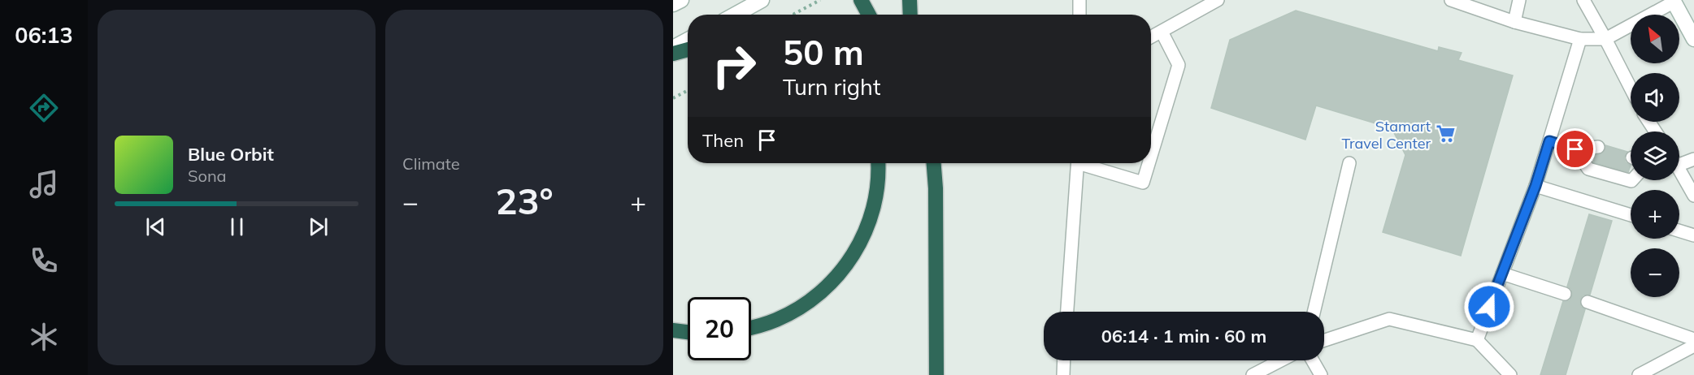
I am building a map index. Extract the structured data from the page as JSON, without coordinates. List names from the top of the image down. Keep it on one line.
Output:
{"places":{"supermarket":["Stamart Travel Center"]},"north":"top left","page":{"tabs":"06:13","tile":"Climate","map_buttons":["+","−"],"turn":["50 m","Turn right"],"then":"Then","song":["Blue Orbit","Sona"],"heat":["−","23°","+"],"limit":"20","trip":"06:14 · 1 min · 60 m"}}
